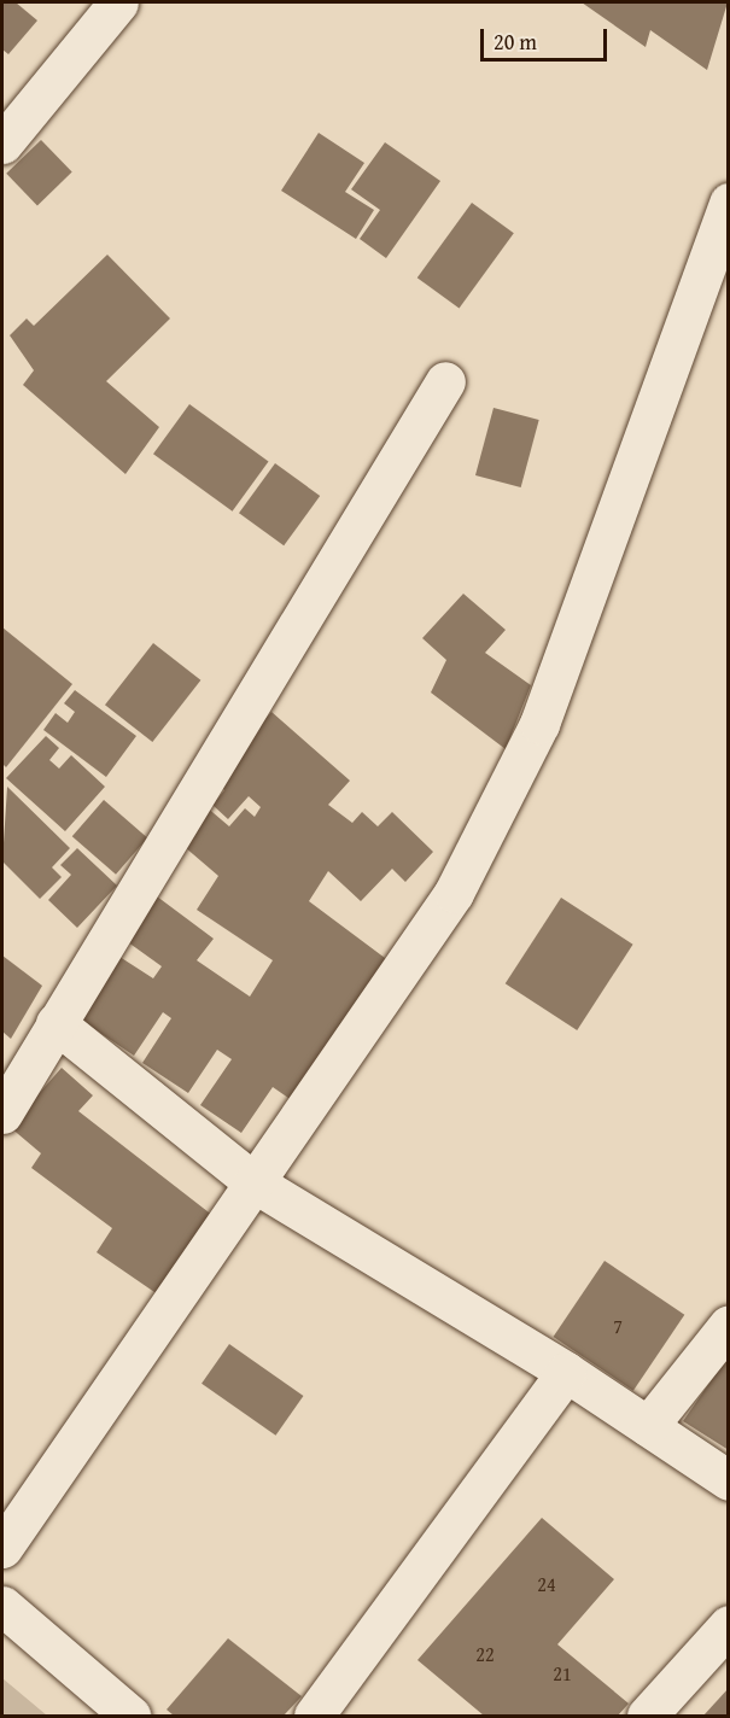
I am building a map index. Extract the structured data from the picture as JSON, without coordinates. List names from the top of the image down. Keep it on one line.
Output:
{"house_numbers":["7","24","22","21"],"scale_bar":"20 m"}
